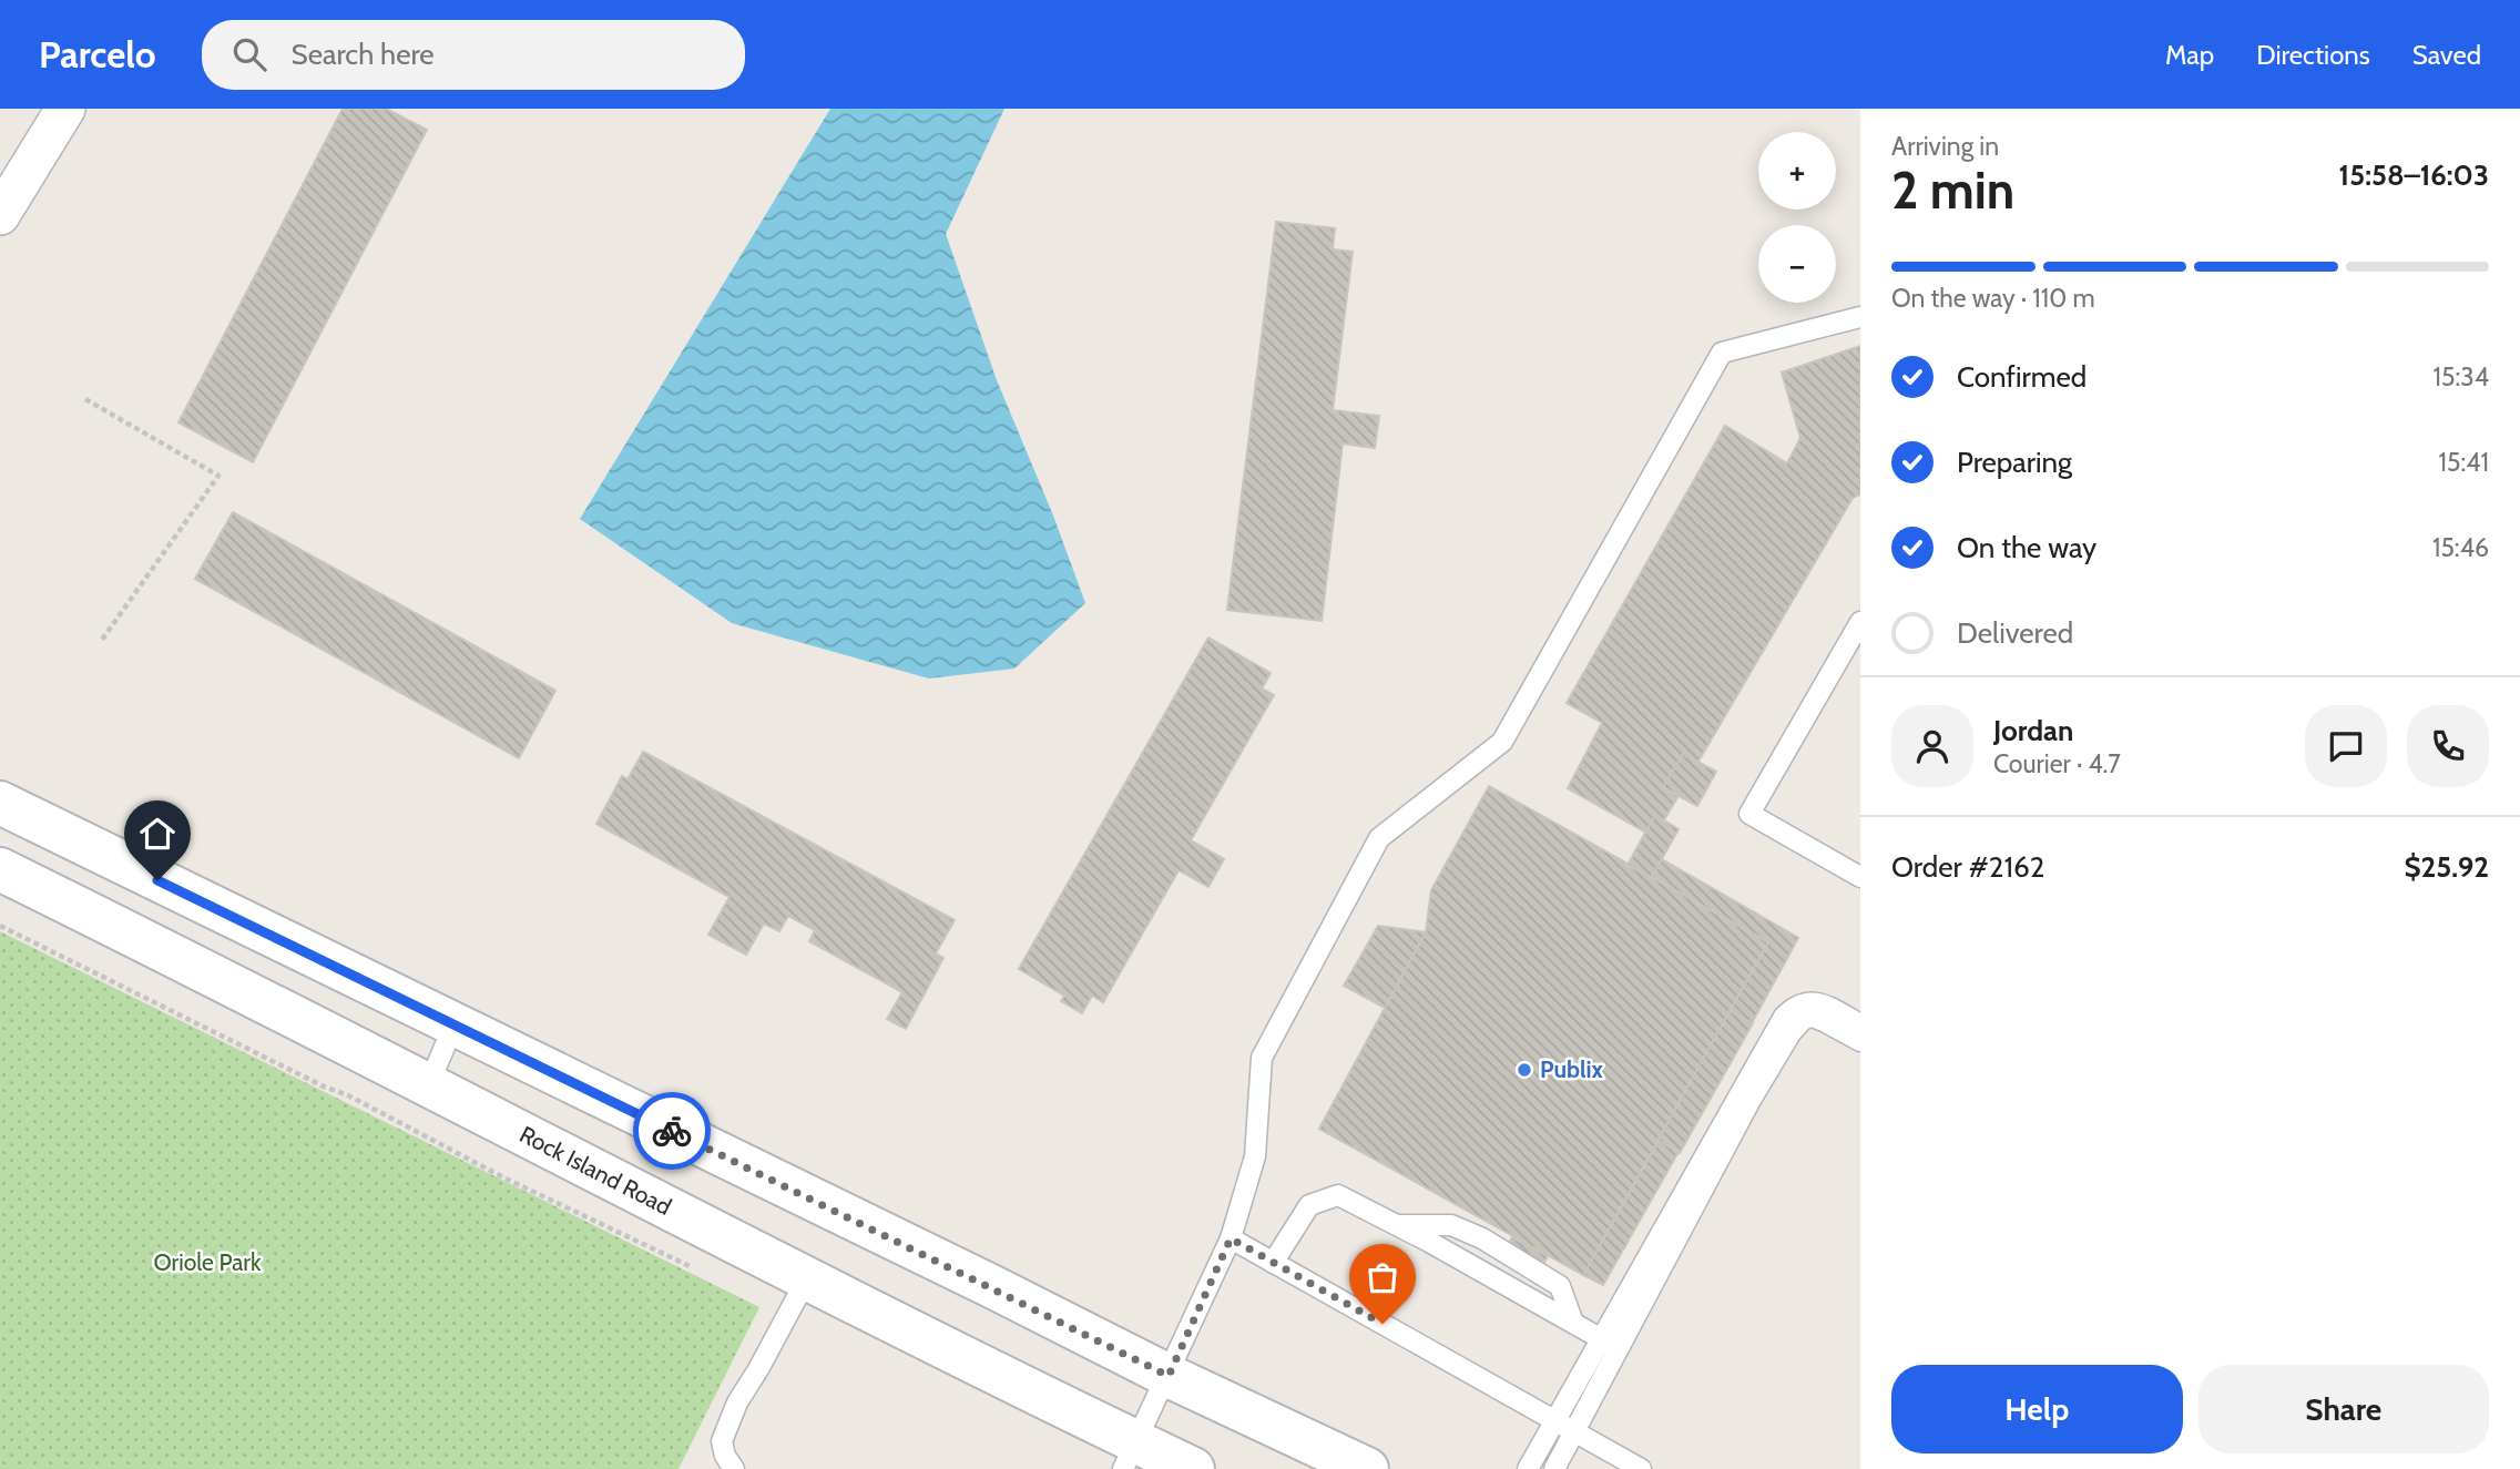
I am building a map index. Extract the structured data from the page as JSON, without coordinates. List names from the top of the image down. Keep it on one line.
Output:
{"streets":{"main road":["Rock Island Road"]},"parks":["Oriole Park"],"places":["Publix"],"page":{"header":"Parcelo","search":"Search here","nav":["Map","Directions","Saved"],"heading":["2 min","Arriving in","15:58–16:03"],"panel":["Jordan","Courier · 4.7","Order #2162","$25.92"],"map_buttons":["+","−"],"bar":"On the way · 110 m","list":[["Confirmed","15:34"],["Preparing","15:41"],["On the way","15:46"],"Delivered"],"buttons":["Help","Share"]}}
